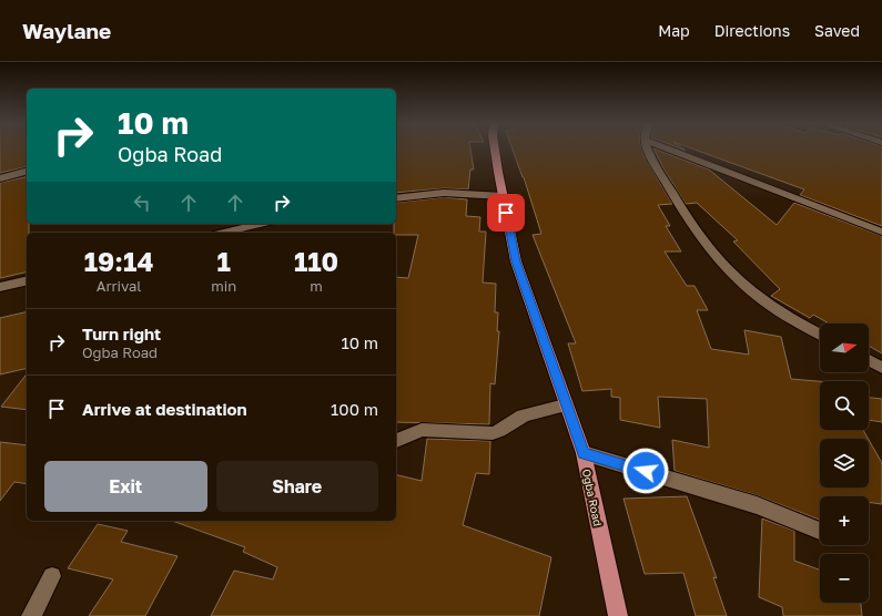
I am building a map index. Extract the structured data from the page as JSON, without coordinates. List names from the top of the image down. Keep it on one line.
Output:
{"streets":{"main road":["Ogba Road"]},"north":"right","page":{"header":"Waylane","nav":["Map","Directions","Saved"],"turn":["10 m","Ogba Road"],"eta":["19:14","Arrival","1","min","110","m"],"list":[{"name":"Turn right","note":"Ogba Road","value":"10 m"},{"name":"Arrive at destination","value":"100 m"}],"map_buttons":["+","−"],"buttons":["Exit","Share"]}}
